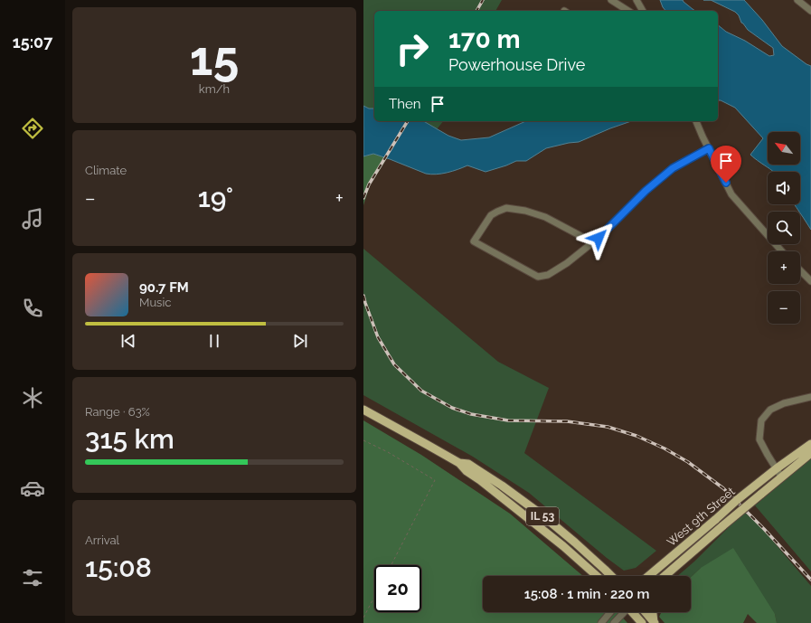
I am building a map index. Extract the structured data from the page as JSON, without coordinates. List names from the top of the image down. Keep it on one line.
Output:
{"streets":{"main road":["IL 53","West 9th Street"]},"north":"top left","page":{"tabs":"15:07","tile":[["15","km/h"],"Climate",["Range · 63%","315 km"],["Arrival","15:08"]],"turn":["170 m","Powerhouse Drive"],"then":"Then","map_buttons":["+","−"],"heat":["−","19°","+"],"song":["90.7 FM","Music"],"limit":"20","trip":"15:08 · 1 min · 220 m"}}
